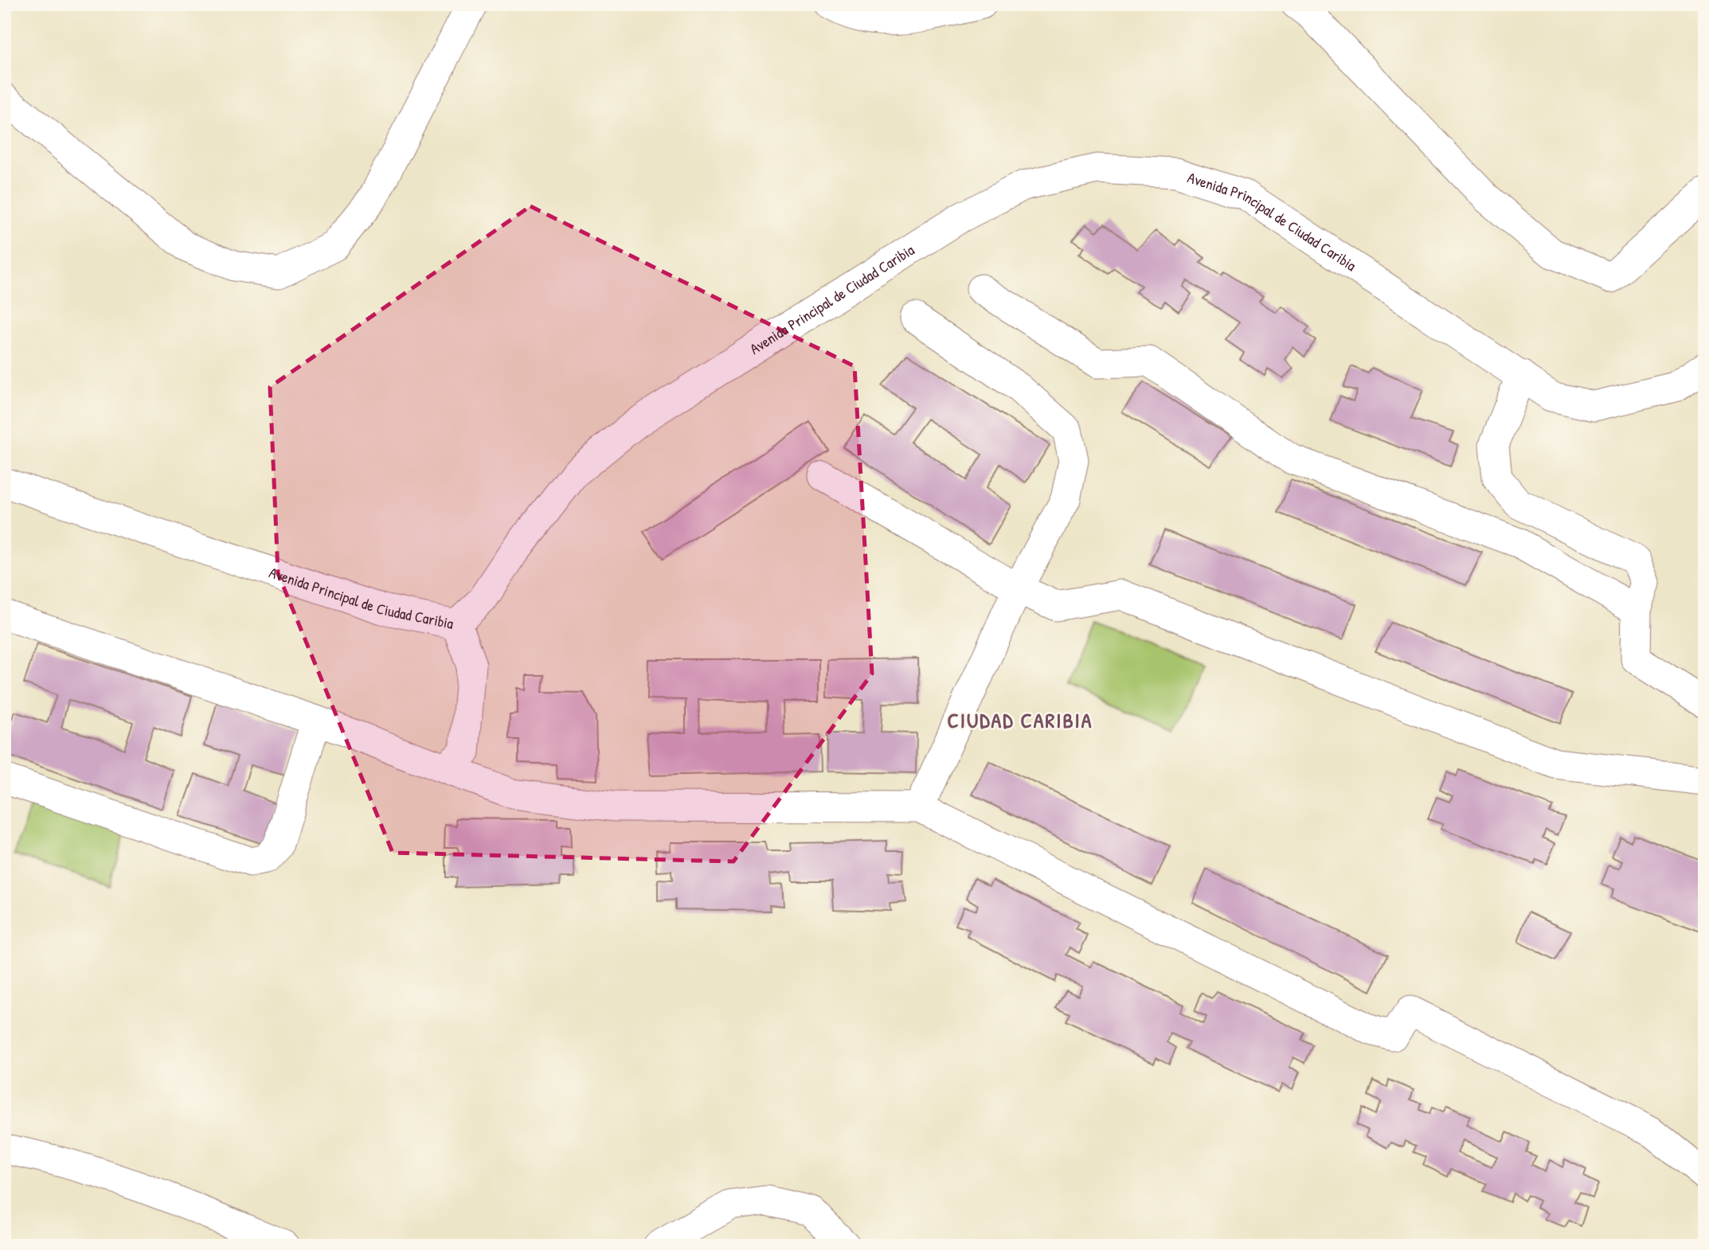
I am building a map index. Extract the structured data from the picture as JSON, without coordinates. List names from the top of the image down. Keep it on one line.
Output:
{"streets":{"street":["Avenida Principal de Ciudad Caribia"]},"districts":["CIUDAD CARIBIA"]}
